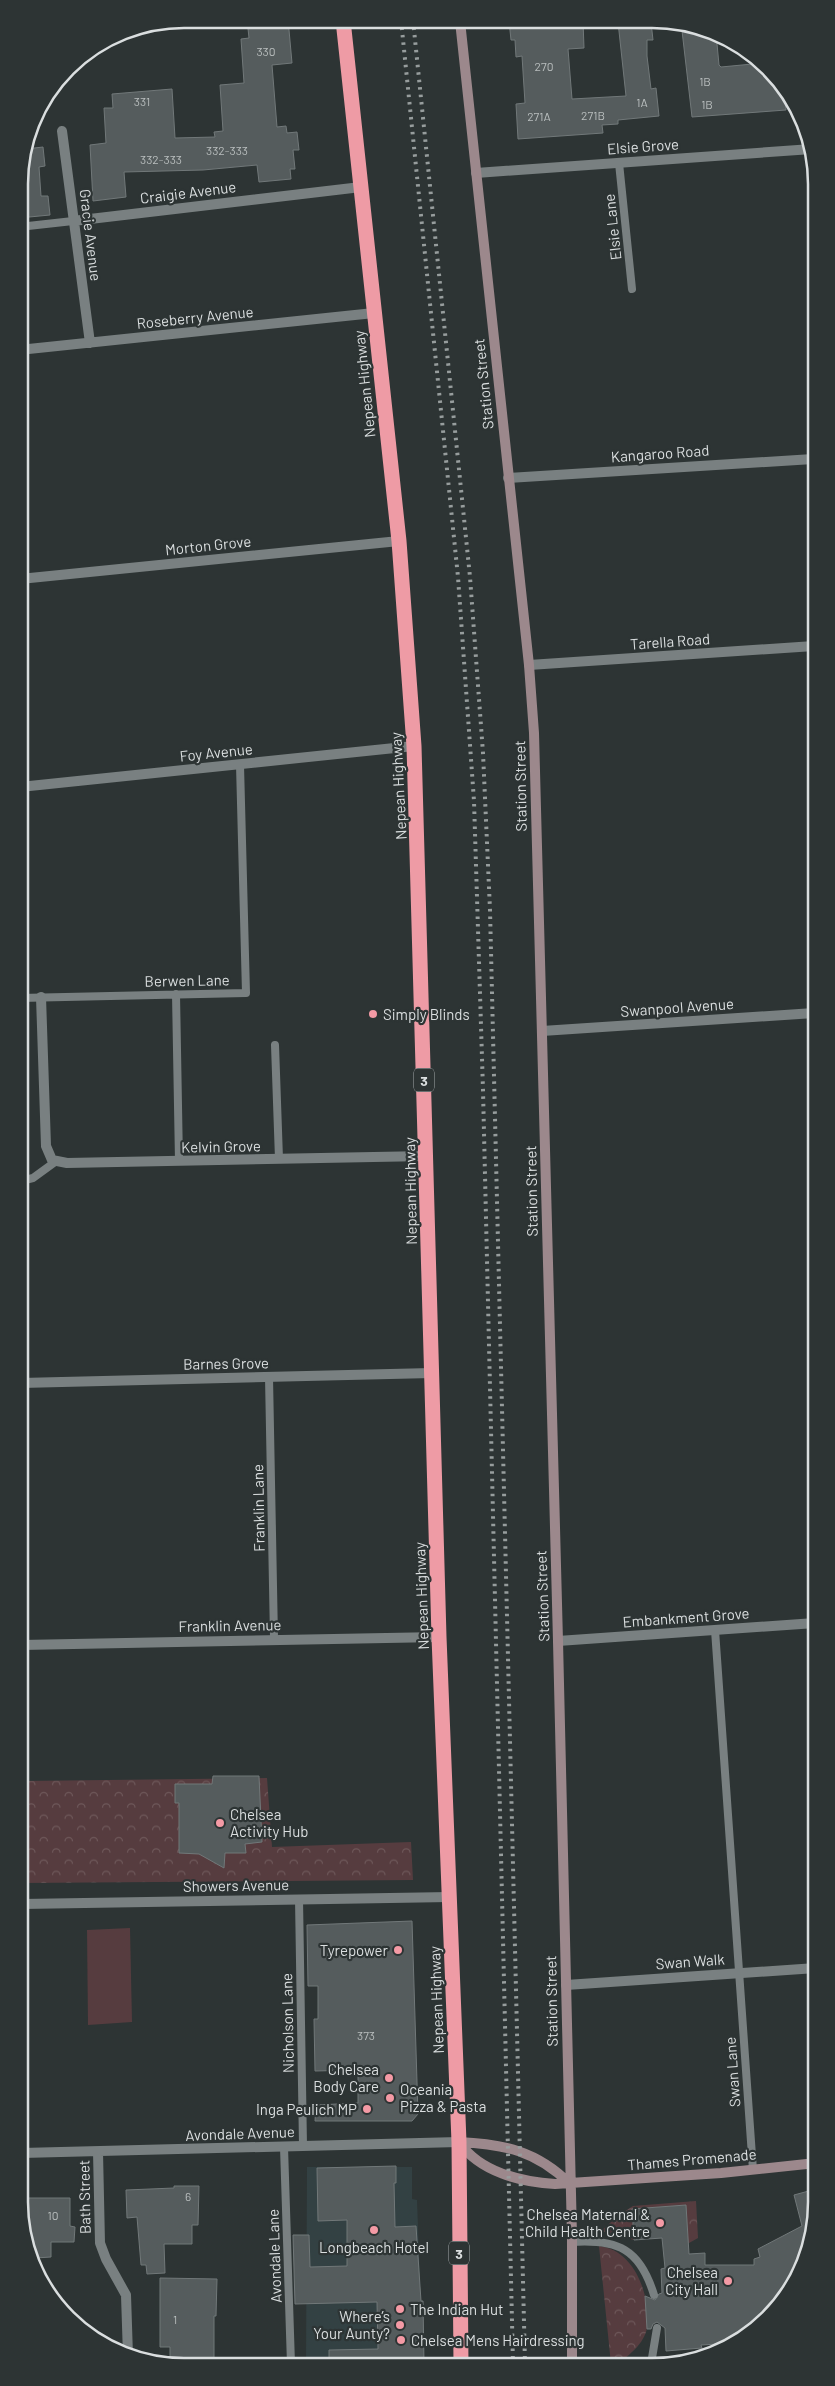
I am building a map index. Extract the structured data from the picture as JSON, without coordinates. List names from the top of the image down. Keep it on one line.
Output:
{"streets":{"highway":["Nepean Highway","3"],"street":["Elsie Grove","Craigie Avenue","Gracie Avenue","Roseberry Avenue","Station Street","Kangaroo Road","Morton Grove","Tarella Road","Foy Avenue","Swanpool Avenue","Kelvin Grove","Barnes Grove","Embankment Grove","Franklin Avenue","Showers Avenue","Swan Walk","Avondale Avenue","Thames Promenade","Bath Street"],"lane":["Elsie Lane","Berwen Lane","Franklin Lane","Nicholson Lane","Swan Lane","Avondale Lane"]},"crossings":[["Elsie Grove","Elsie Lane"],["Elsie Grove","Station Street"],["Craigie Avenue","Gracie Avenue"],["Craigie Avenue","Nepean Highway"],["Gracie Avenue","Roseberry Avenue"],["Roseberry Avenue","Nepean Highway"],["Nepean Highway","Morton Grove"],["Nepean Highway","Foy Avenue"],["Nepean Highway","Kelvin Grove"],["Nepean Highway","Barnes Grove"],["Nepean Highway","Franklin Avenue"],["Nepean Highway","Showers Avenue"],["Nepean Highway","Avondale Avenue"],["Nepean Highway","Thames Promenade"],["Station Street","Kangaroo Road"],["Station Street","Tarella Road"],["Station Street","Swanpool Avenue"],["Station Street","Embankment Grove"],["Station Street","Swan Walk"],["Station Street","Thames Promenade"],["Foy Avenue","Berwen Lane"],["Barnes Grove","Franklin Lane"],["Franklin Lane","Franklin Avenue"],["Embankment Grove","Swan Lane"],["Showers Avenue","Nicholson Lane"],["Swan Walk","Swan Lane"],["Nicholson Lane","Avondale Avenue"],["Swan Lane","Thames Promenade"],["Avondale Avenue","Thames Promenade"],["Avondale Avenue","Bath Street"],["Avondale Avenue","Avondale Lane"]],"places":["Simply Blinds","Chelsea Activity Hub","Tyrepower","Chelsea Body Care","Oceania Pizza & Pasta","Inga Peulich MP","Chelsea Maternal & Child Health Centre","Longbeach Hotel","Chelsea City Hall","The Indian Hut","Where’s Your Aunty?","Chelsea Mens Hairdressing"],"house_numbers":["330","270","1B","331","1A","1B","271B","271A","332-333","332-333","373","6","10","1"]}
